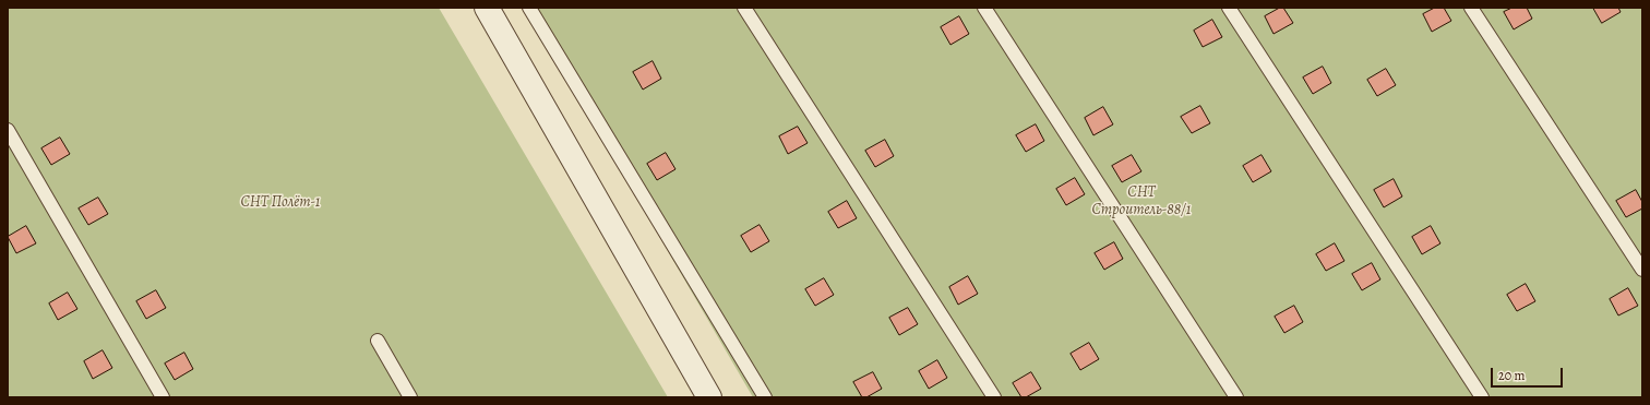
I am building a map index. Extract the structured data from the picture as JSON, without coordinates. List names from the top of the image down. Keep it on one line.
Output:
{"parks":["СНТ Строитель-88/1","СНТ Полёт-1"],"scale_bar":"20 m"}
